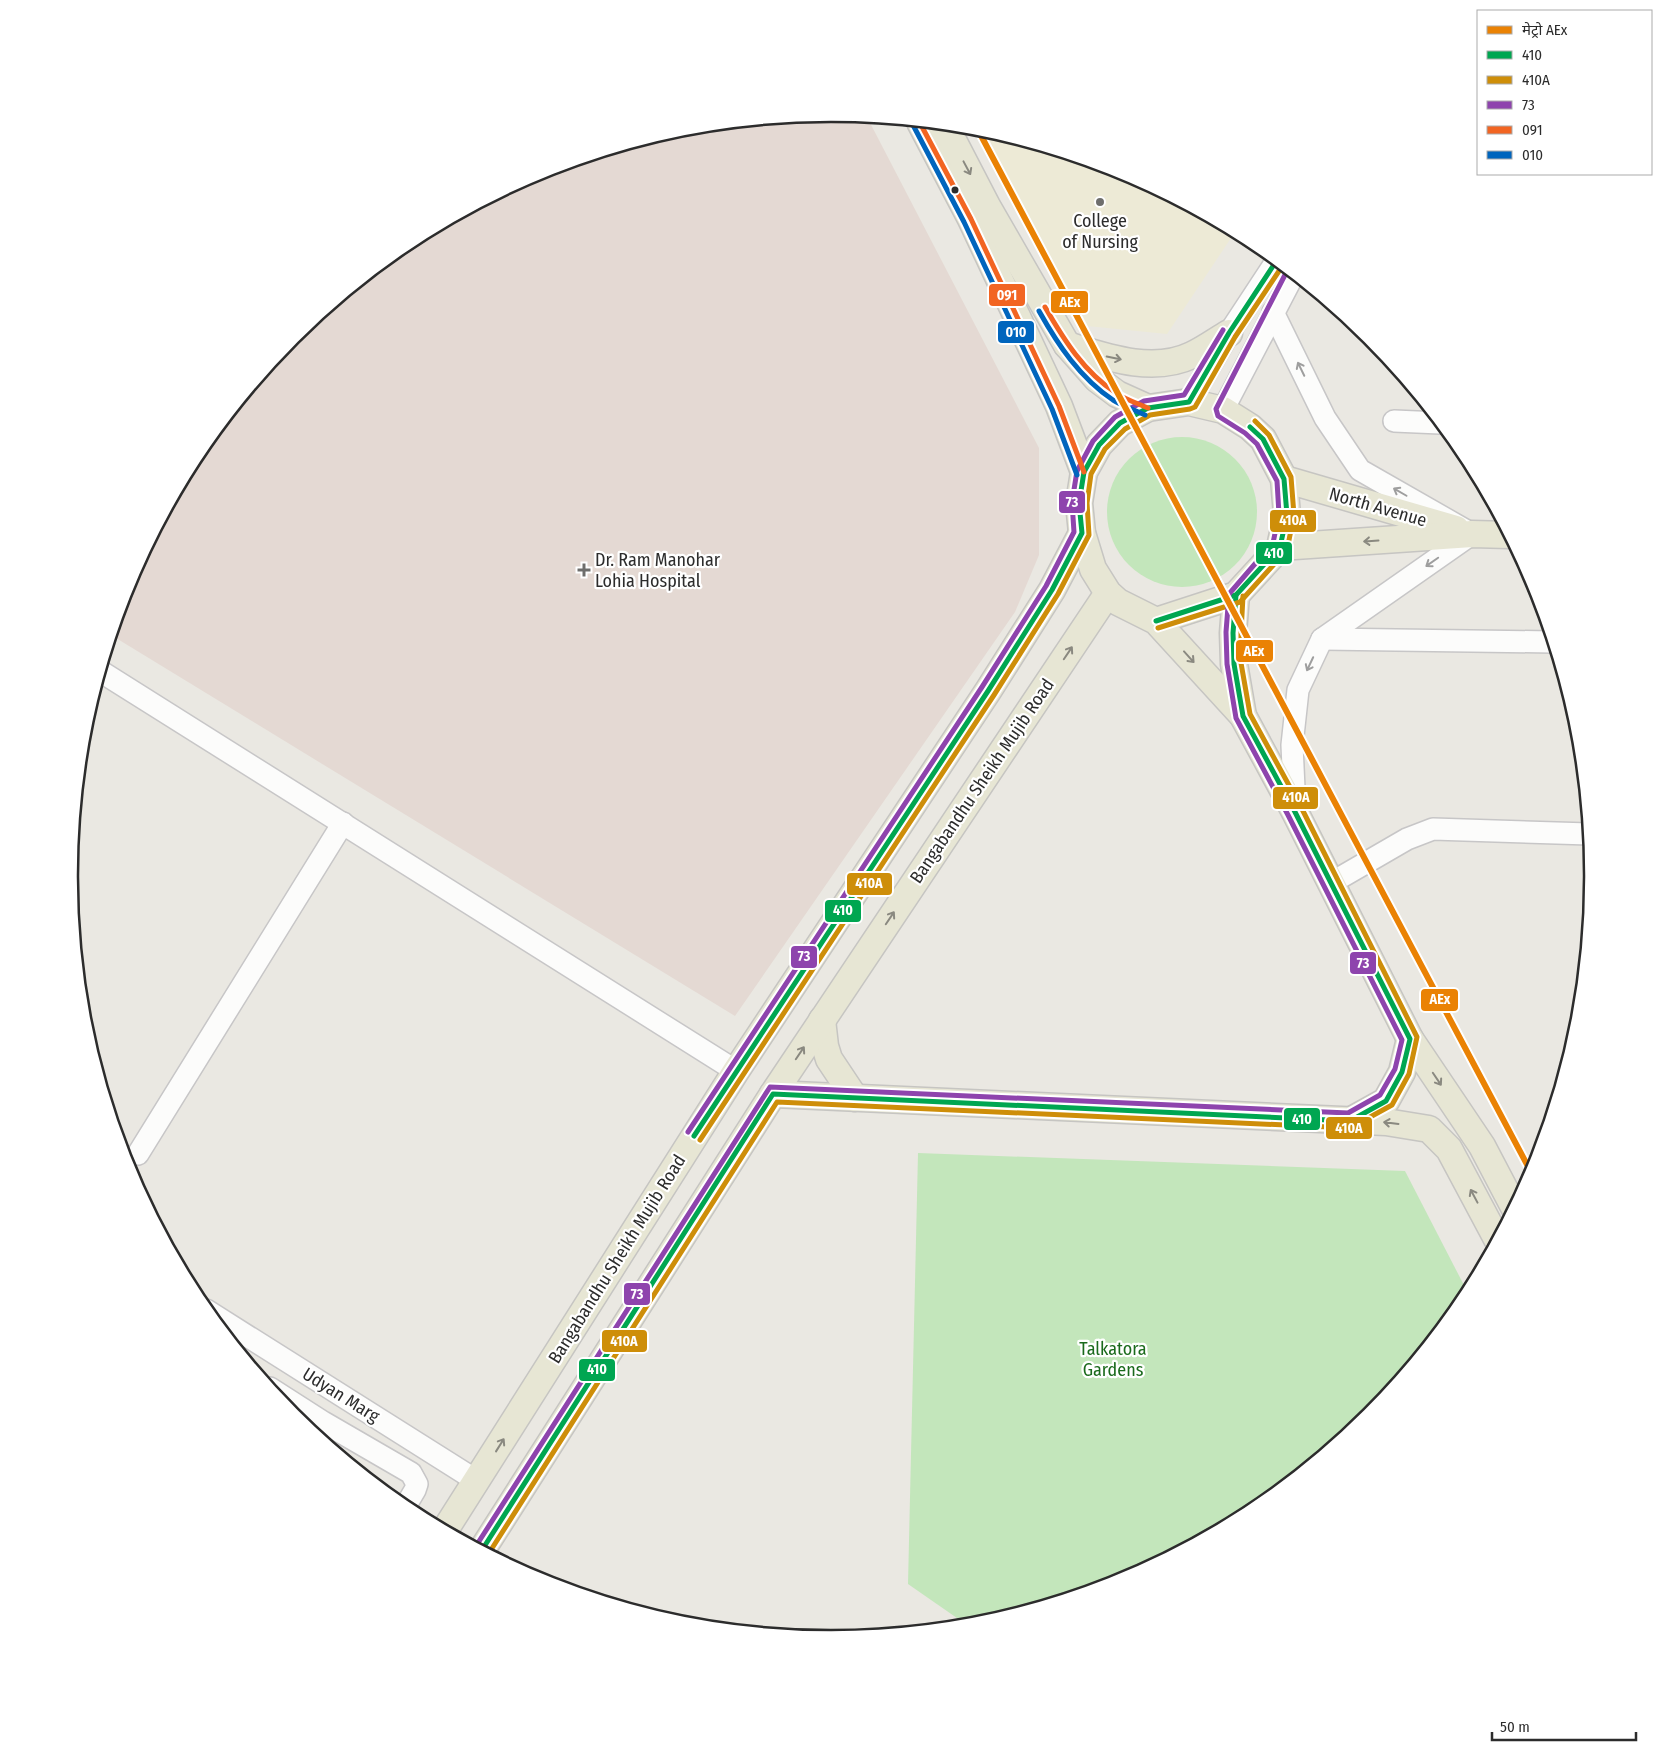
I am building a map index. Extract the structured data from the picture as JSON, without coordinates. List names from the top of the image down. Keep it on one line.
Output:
{"streets":{"main road":["North Avenue","Bangabandhu Sheikh Mujib Road"],"street":["Udyan Marg"]},"crossings":[["Bangabandhu Sheikh Mujib Road","Udyan Marg"]],"parks":["Talkatora Gardens"],"places":{"other":["College of Nursing"],"health":["Dr. Ram Manohar Lohia Hospital"]},"lines":["transit line 010","transit line 091","metro line AEx","transit line 410","transit line 410A","transit line 73"],"legend":["मेट्रो AEx","410","410A","73","091","010"],"scale_bar":"50 m"}
